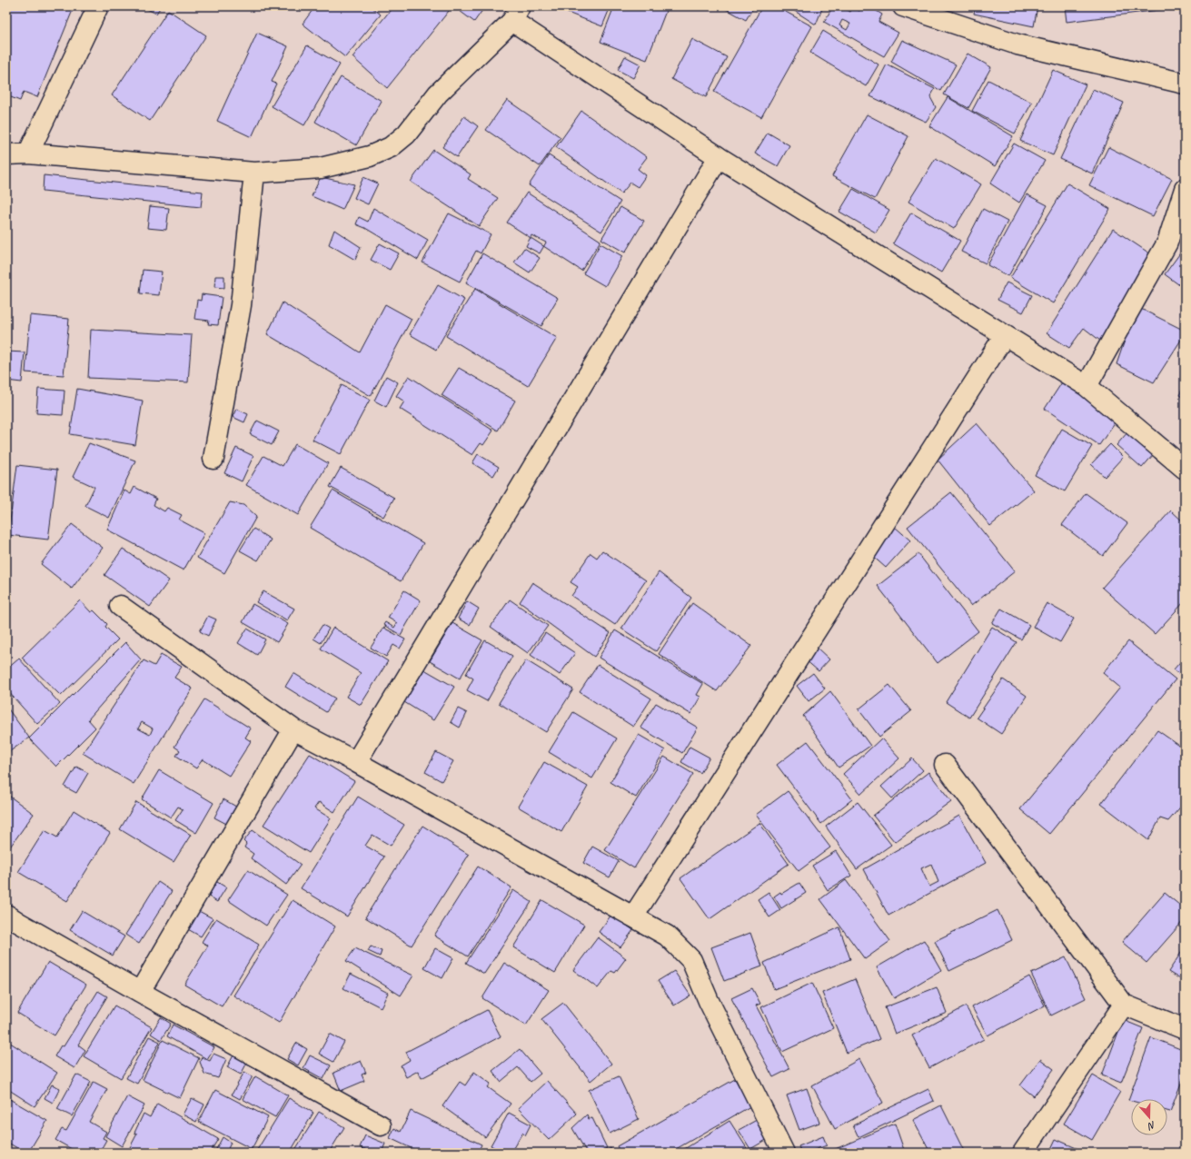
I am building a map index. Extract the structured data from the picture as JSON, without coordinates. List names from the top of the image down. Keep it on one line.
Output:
{"north":"bottom"}
